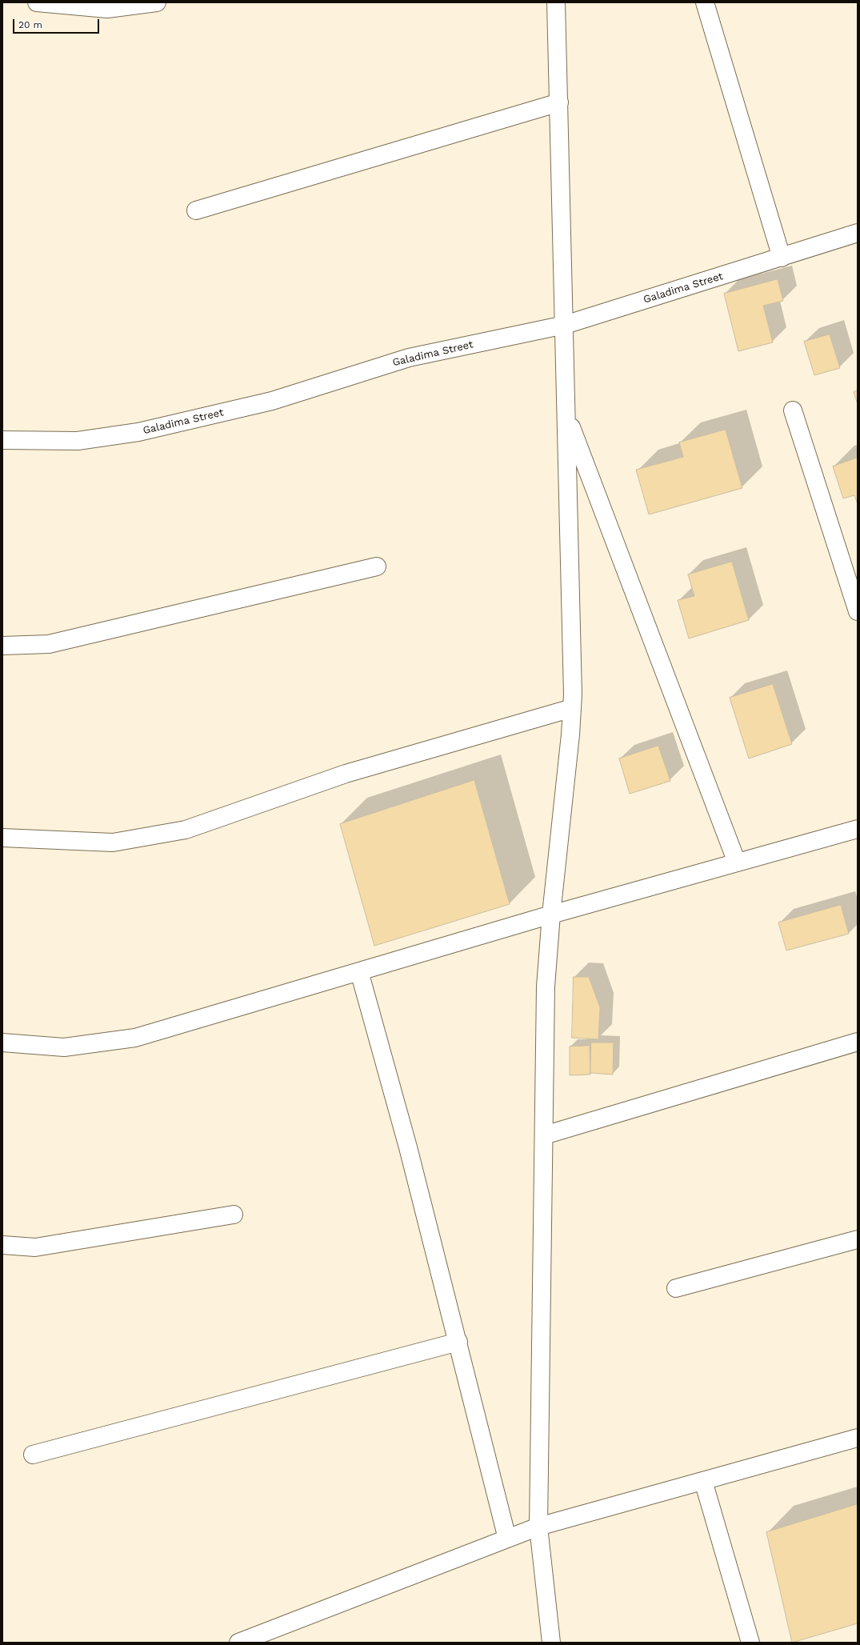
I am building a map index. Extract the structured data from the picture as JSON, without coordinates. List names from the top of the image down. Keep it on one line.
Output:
{"streets":{"street":["Galadima Street"]},"scale_bar":"20 m"}
